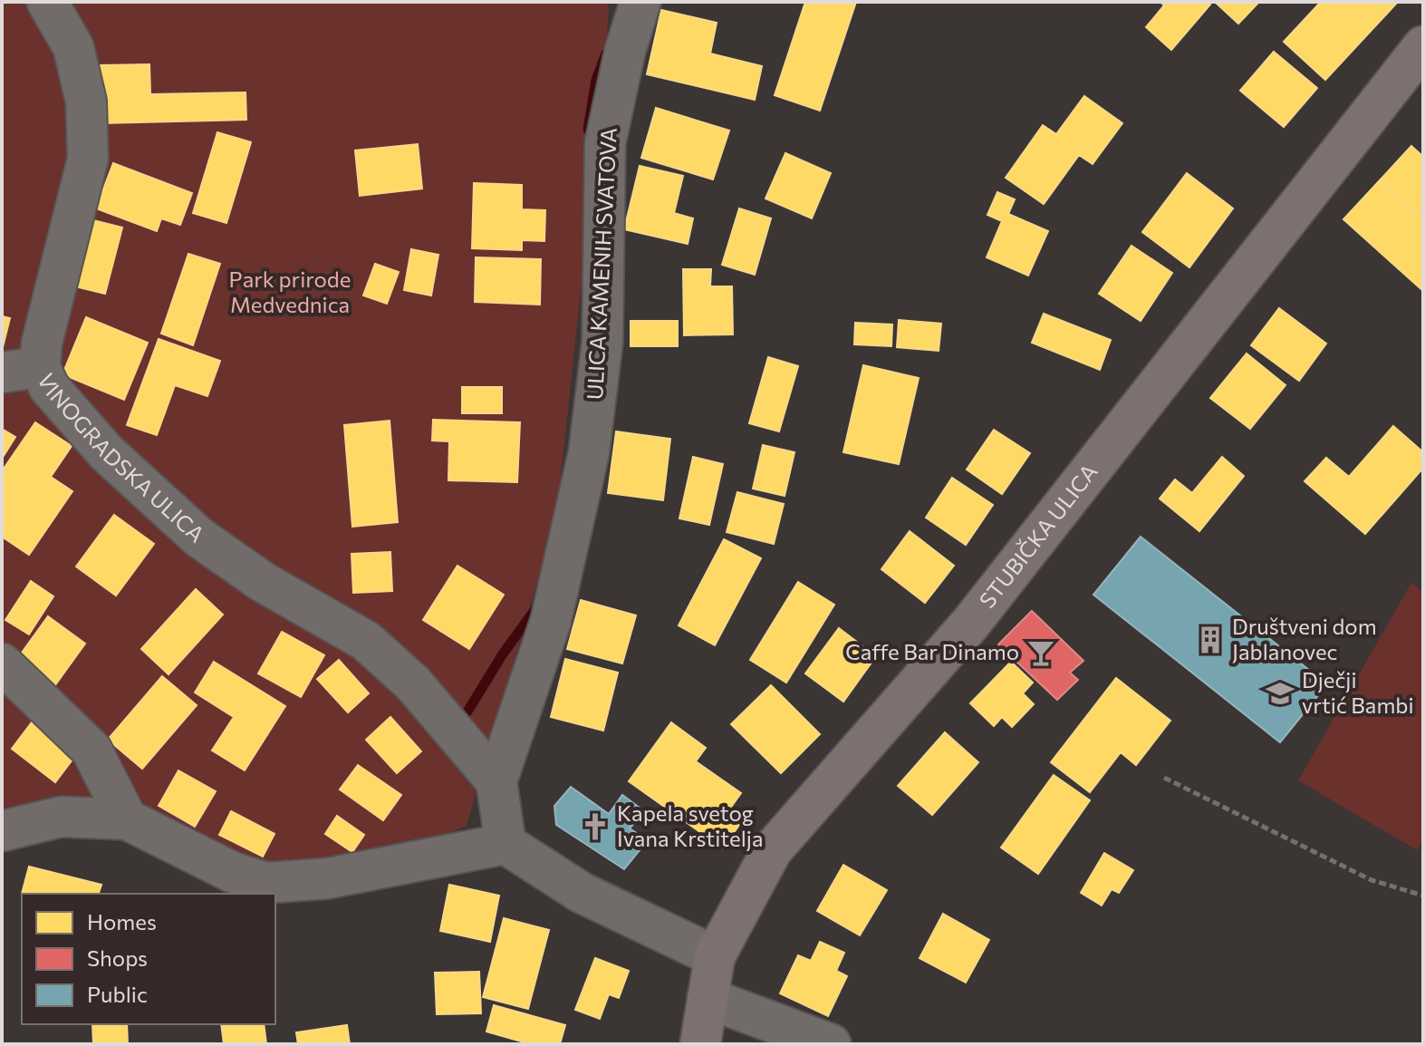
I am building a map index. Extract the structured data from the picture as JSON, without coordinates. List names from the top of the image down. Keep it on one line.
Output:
{"streets":{"main road":["STUBIČKA ULICA"],"street":["ULICA KAMENIH SVATOVA","VINOGRADSKA ULICA"]},"crossings":[["ULICA KAMENIH SVATOVA","VINOGRADSKA ULICA"]],"parks":["Park prirode Medvednica"],"places":{"building":["Društveni dom Jablanovec"],"bar":["Caffe Bar Dinamo"],"school or university":["Dječji vrtić Bambi"],"church":["Kapela svetog Ivana Krstitelja"]},"legend":["Homes","Shops","Public"]}
